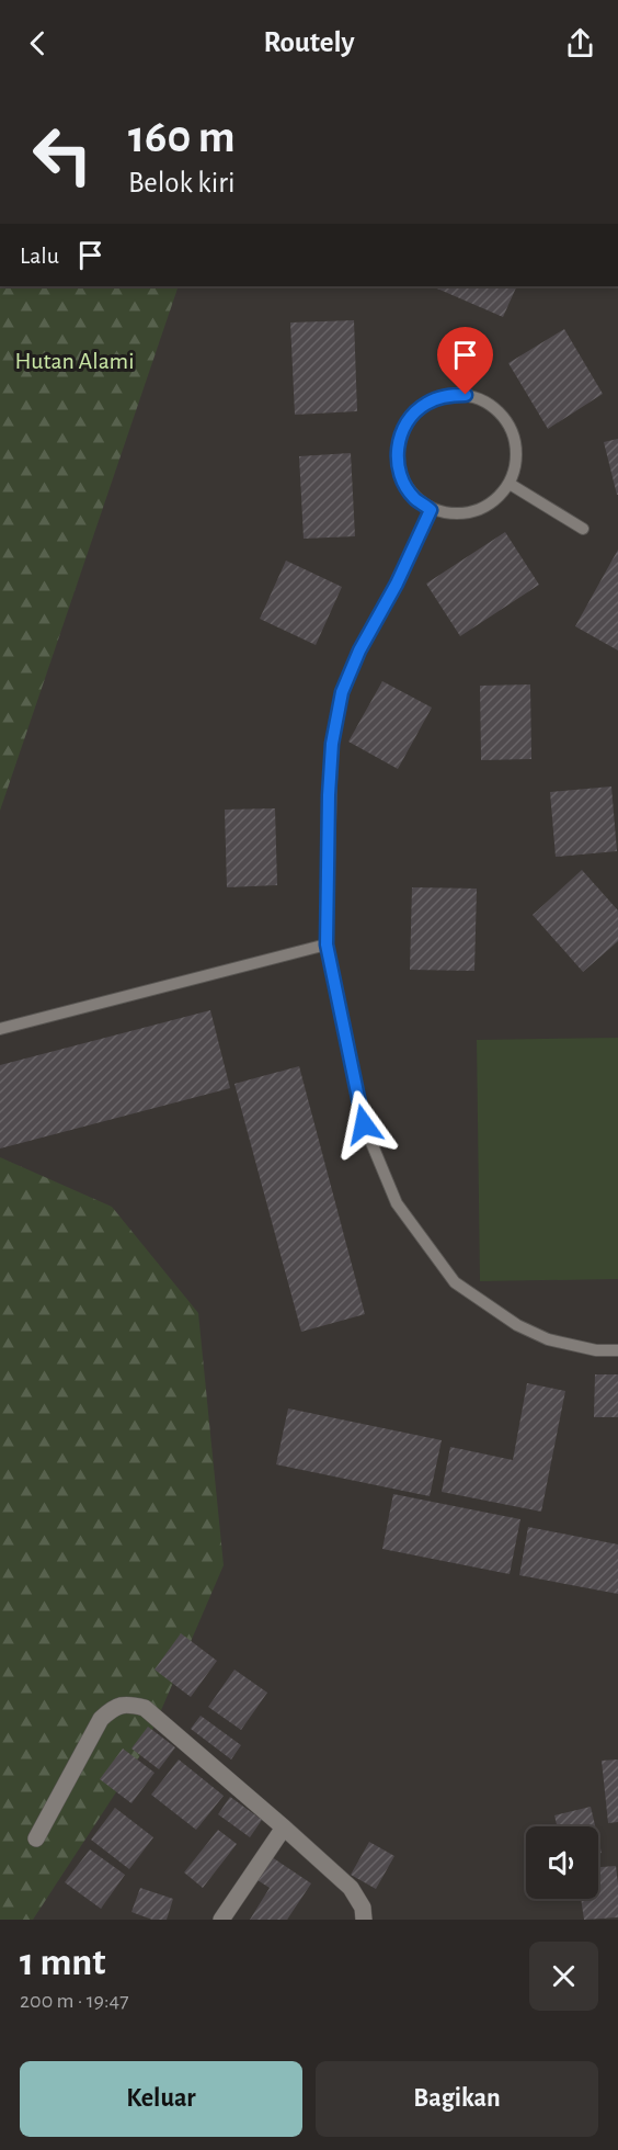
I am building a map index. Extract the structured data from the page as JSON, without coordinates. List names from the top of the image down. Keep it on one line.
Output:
{"parks":["Hutan Alami"],"page":{"header":"Routely","turn":["160 m","Belok kiri"],"then":"Lalu","heading":["1 mnt","200 m · 19:47"],"buttons":["Keluar","Bagikan"]}}
